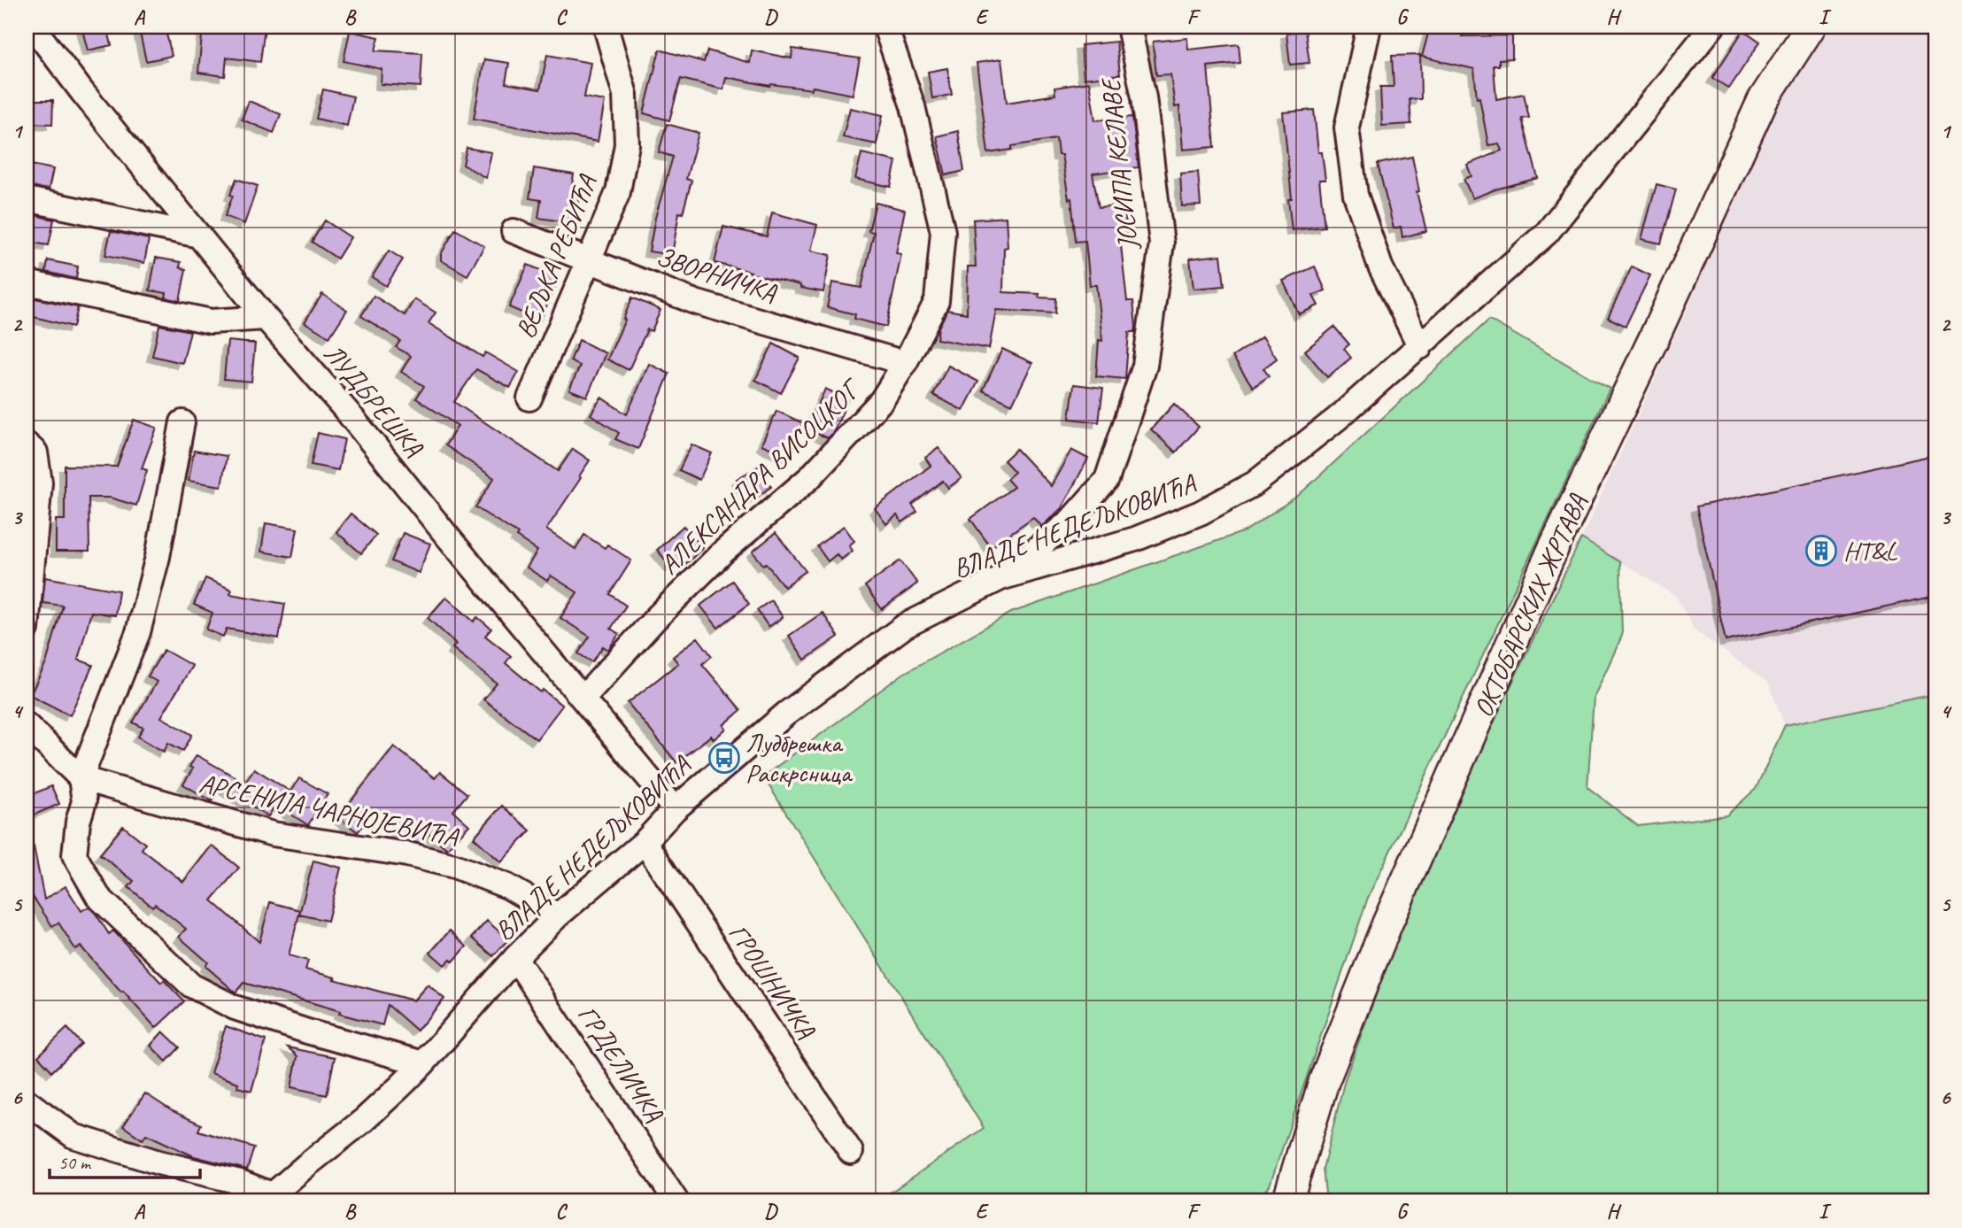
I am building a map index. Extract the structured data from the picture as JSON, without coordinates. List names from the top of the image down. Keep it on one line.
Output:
{"streets":{"street":["ЈОСИПА КЕЛАВЕ","ВЕЉКА РЕБИЋА","ЗВОРНИЧКА","ЛУДБРЕШКА","АЛЕКСАНДРА ВИСОЦКОГ","ВЛАДЕ НЕДЕЉКОВИЋА","ОКТОБАРСКИХ ЖРТАВА","АРСЕНИЈА ЧАРНОЈЕВИЋА","ГРОШНИЧКА","ГРДЕЛИЧКА"]},"crossings":[["ЈОСИПА КЕЛАВЕ","ВЛАДЕ НЕДЕЉКОВИЋА"],["ВЕЉКА РЕБИЋА","ЗВОРНИЧКА"],["ЗВОРНИЧКА","АЛЕКСАНДРА ВИСОЦКОГ"],["ЛУДБРЕШКА","АЛЕКСАНДРА ВИСОЦКОГ"],["ЛУДБРЕШКА","ВЛАДЕ НЕДЕЉКОВИЋА"],["ВЛАДЕ НЕДЕЉКОВИЋА","АРСЕНИЈА ЧАРНОЈЕВИЋА"],["ВЛАДЕ НЕДЕЉКОВИЋА","ГРОШНИЧКА"],["ВЛАДЕ НЕДЕЉКОВИЋА","ГРДЕЛИЧКА"]],"places":{"building":["HT&L"],"bus stop":["Лудбрешка Раскрсница"]},"scale_bar":"50 m","grid":{"columns":["A","B","C","D","E","F","G","H","I"],"rows":["1","2","3","4","5","6"]}}
